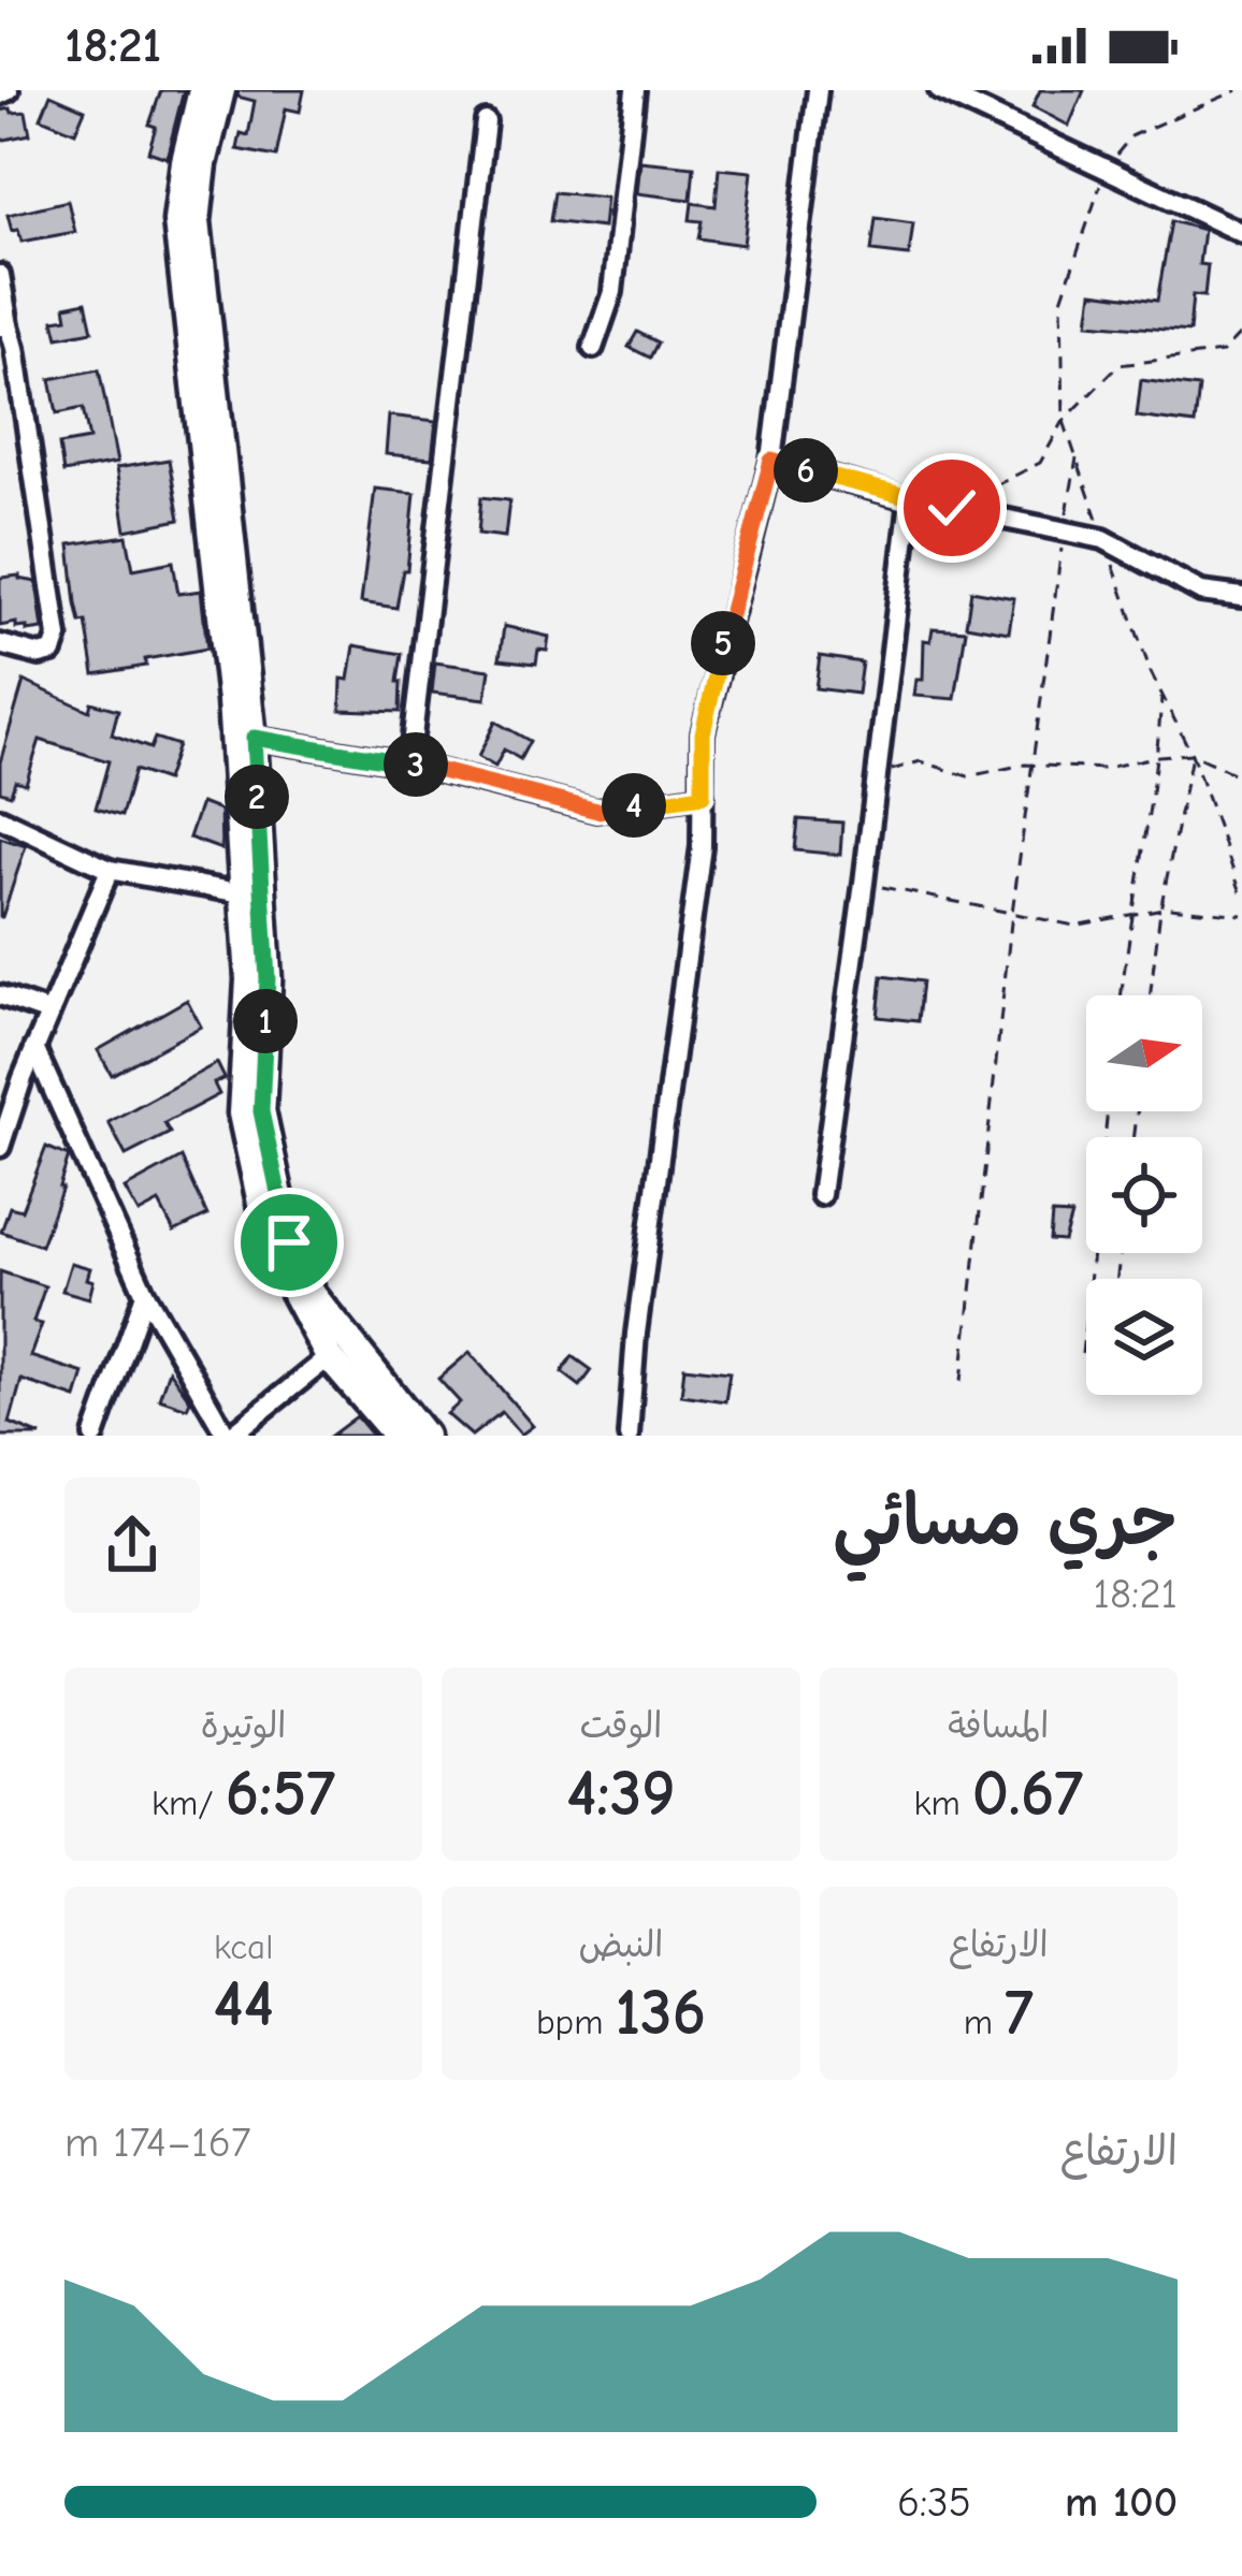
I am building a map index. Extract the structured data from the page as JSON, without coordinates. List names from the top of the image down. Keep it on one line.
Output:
{"north":"right","page":{"status":"18:21","pins":["6","5","3","2","4","1"],"heading":["جري مسائي","18:21"],"stats":[["المسافة","0.67 km"],["الوقت","4:39"],["الوتيرة","6:57 /km"],["الارتفاع","7 m"],["النبض","136 bpm"],["kcal","44"]],"chart":["الارتفاع","167–174 m"],"list":[{"name":"100 m","note":"6:35"}]}}
